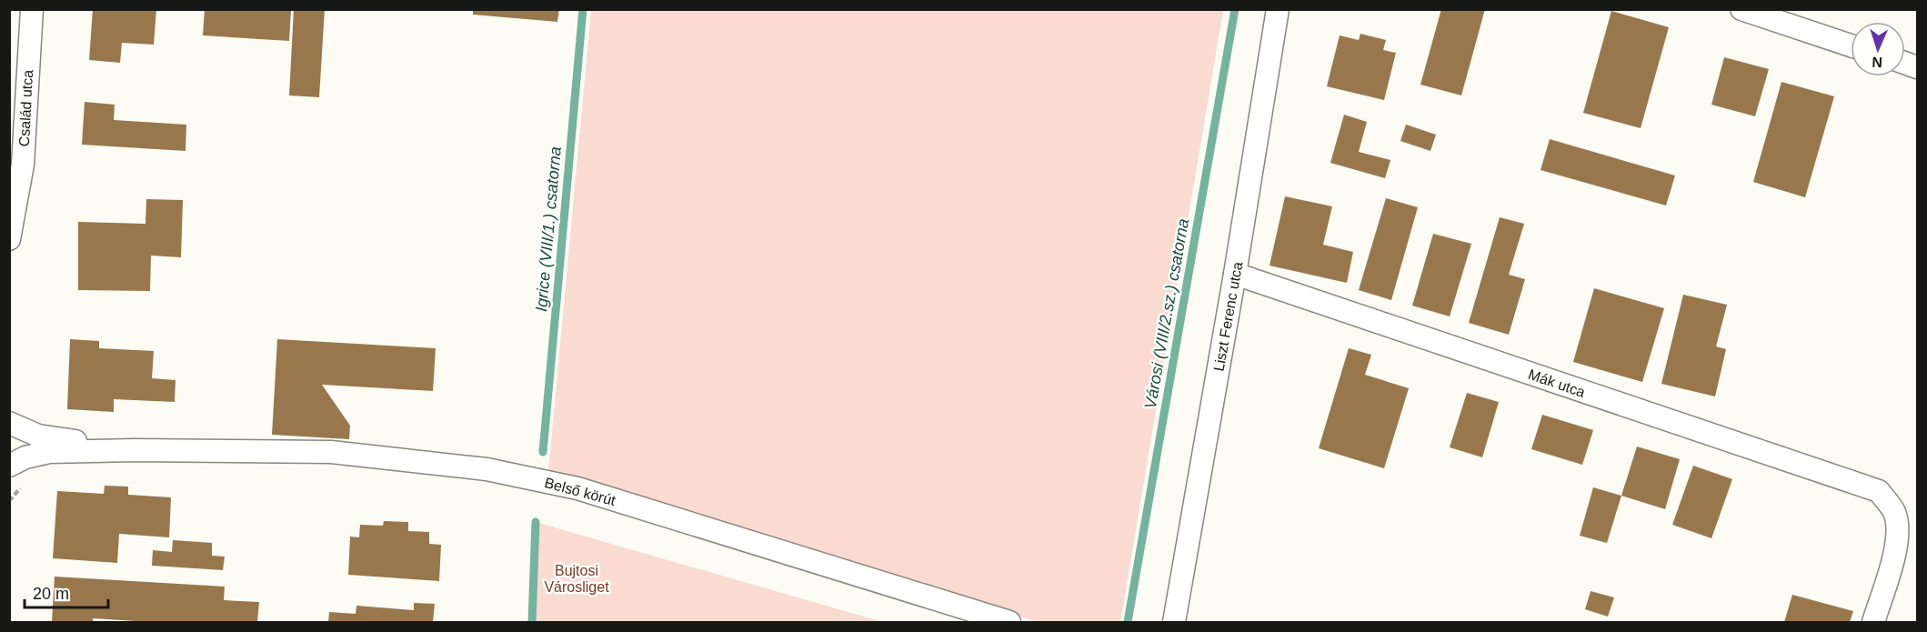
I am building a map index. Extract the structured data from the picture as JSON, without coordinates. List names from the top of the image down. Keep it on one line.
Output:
{"streets":{"street":["Család utca","Liszt Ferenc utca","Mák utca","Belső körút"]},"crossings":[["Liszt Ferenc utca","Mák utca"]],"water":["Igrice (VIII/1.) csatorna","Városi (VIII/2.sz.) csatorna"],"parks":["Bujtosi Városliget"],"scale_bar":"20 m","north":"bottom"}
